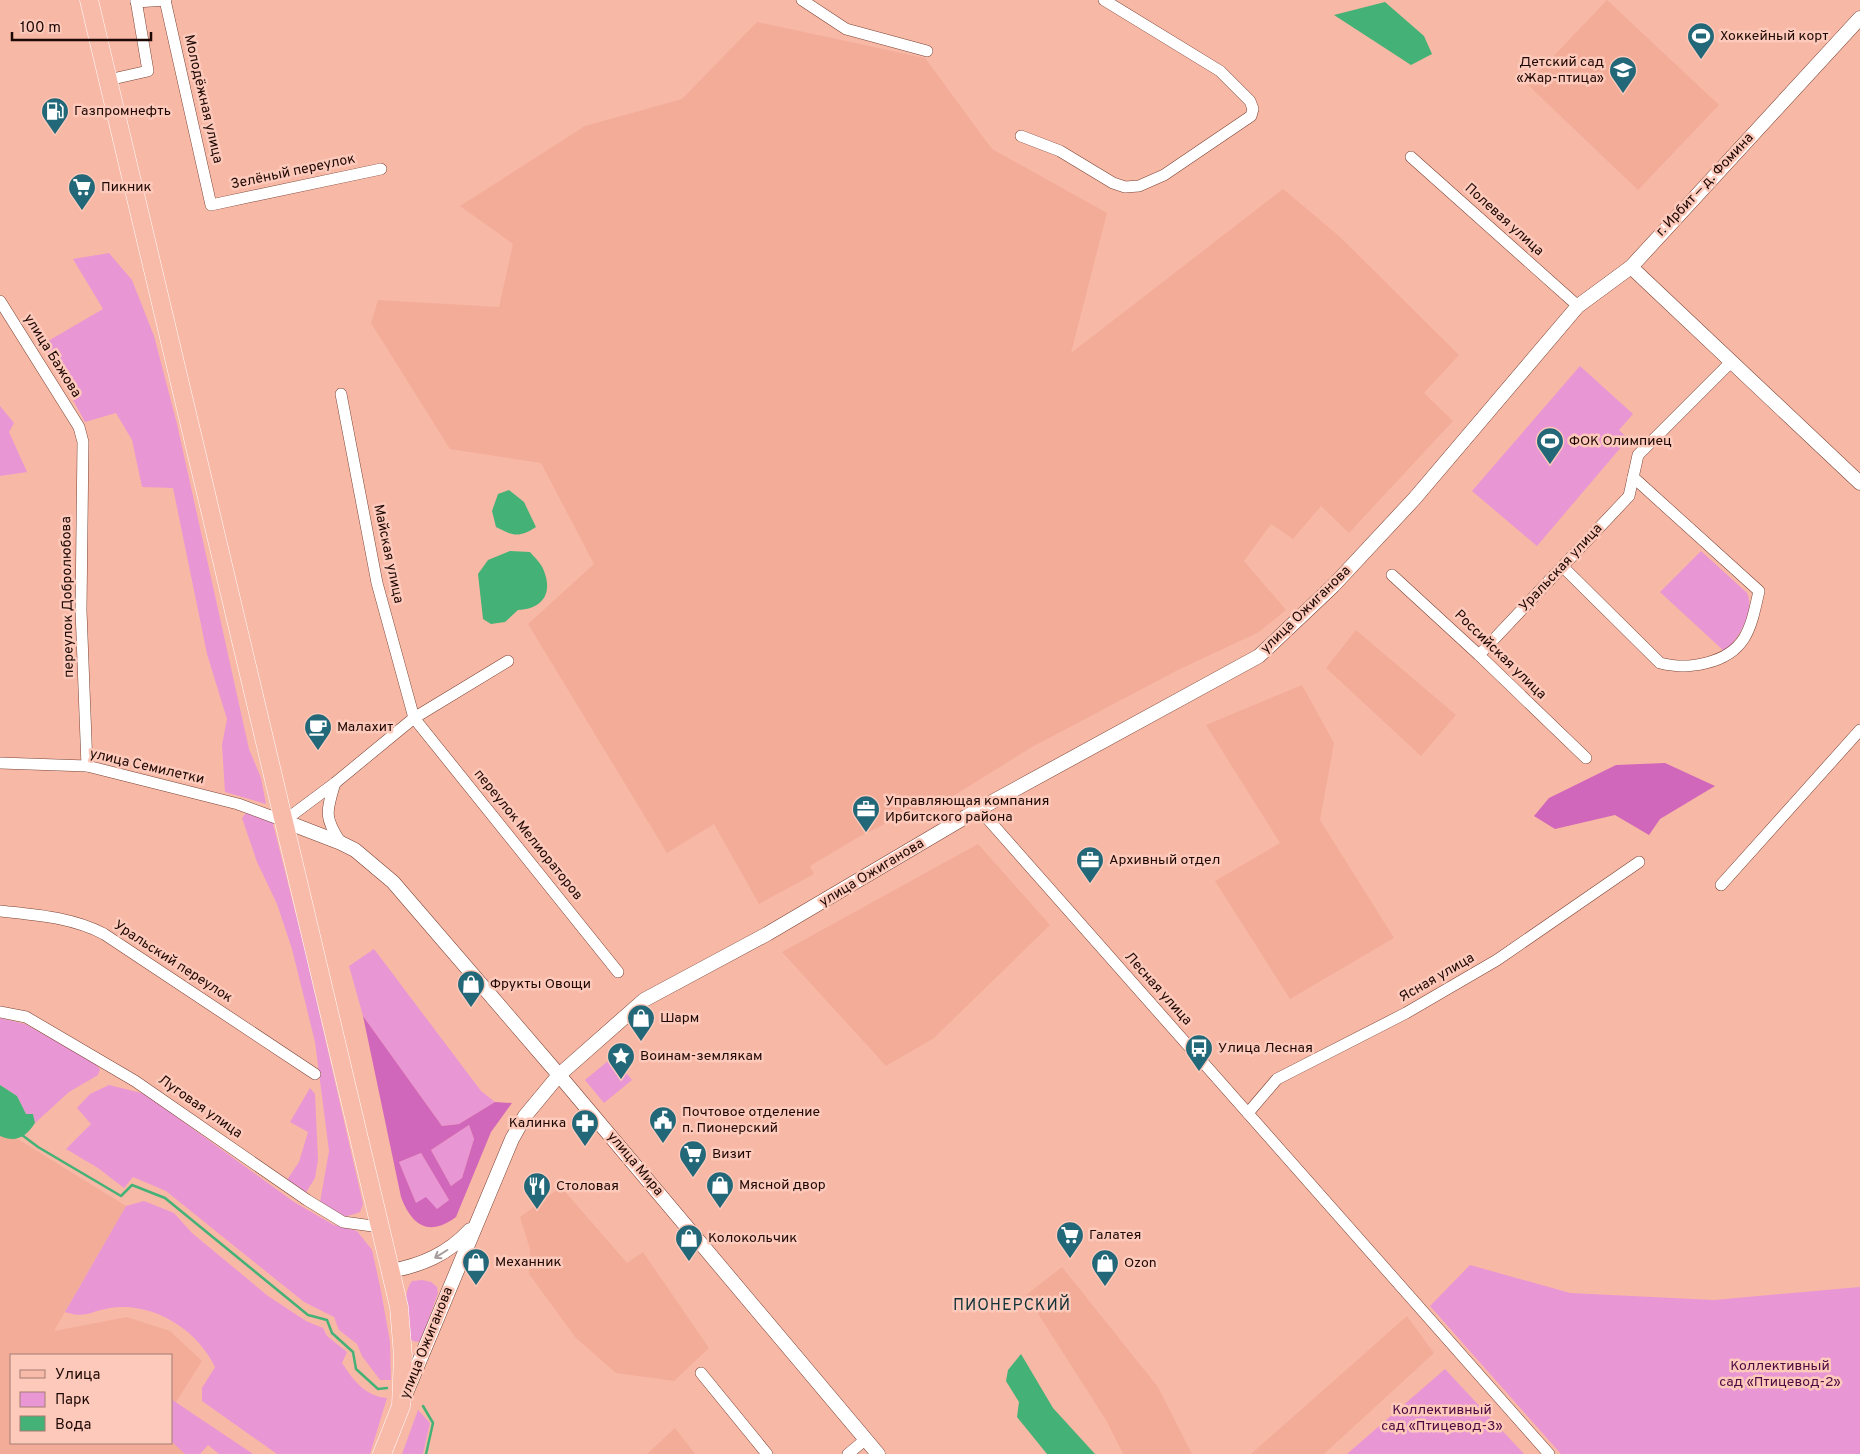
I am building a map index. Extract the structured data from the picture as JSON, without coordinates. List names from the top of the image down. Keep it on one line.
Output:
{"streets":{"street":["Молодёжная улица","Зелёный переулок","г. Ирбит — д. Фомина","Полевая улица","улица Бажова","Майская улица","Уральская улица","переулок Добролюбова","улица Ожиганова","Российская улица","улица Семилетки","переулок Мелиораторов","Уральский переулок","Ясная улица","Лесная улица","Луговая улица","улица Мира"]},"crossings":[["Молодёжная улица","Зелёный переулок"],["г. Ирбит — д. Фомина","улица Ожиганова"],["Полевая улица","улица Ожиганова"],["улица Бажова","переулок Добролюбова"],["Майская улица","переулок Мелиораторов"],["Уральская улица","Российская улица"],["переулок Добролюбова","улица Семилетки"],["улица Ожиганова","Лесная улица"],["улица Ожиганова","улица Мира"],["улица Семилетки","улица Мира"],["Ясная улица","Лесная улица"]],"districts":["ПИОНЕРСКИЙ"],"parks":["Коллективный сад «Птицевод-2»","Коллективный сад «Птицевод-3»"],"places":{"sports":["Хоккейный корт","ФОК Олимпиец"],"school or university":["Детский сад «Жар-птица»"],"fuel station":["Газпромнефть"],"supermarket":["Пикник","Визит","Галатея"],"cafe":["Малахит"],"office":["Управляющая компания Ирбитского района","Архивный отдел"],"shop":["Фрукты Овощи","Шарм","Мясной двор","Колокольчик","Механник","Ozon"],"bus stop":["Улица Лесная"],"place":["Воинам-землякам"],"public building":["Почтовое отделение п. Пионерский"],"pharmacy":["Калинка"],"restaurant":["Столовая"]},"legend":["Улица","Парк","Вода"],"scale_bar":"100 m"}
